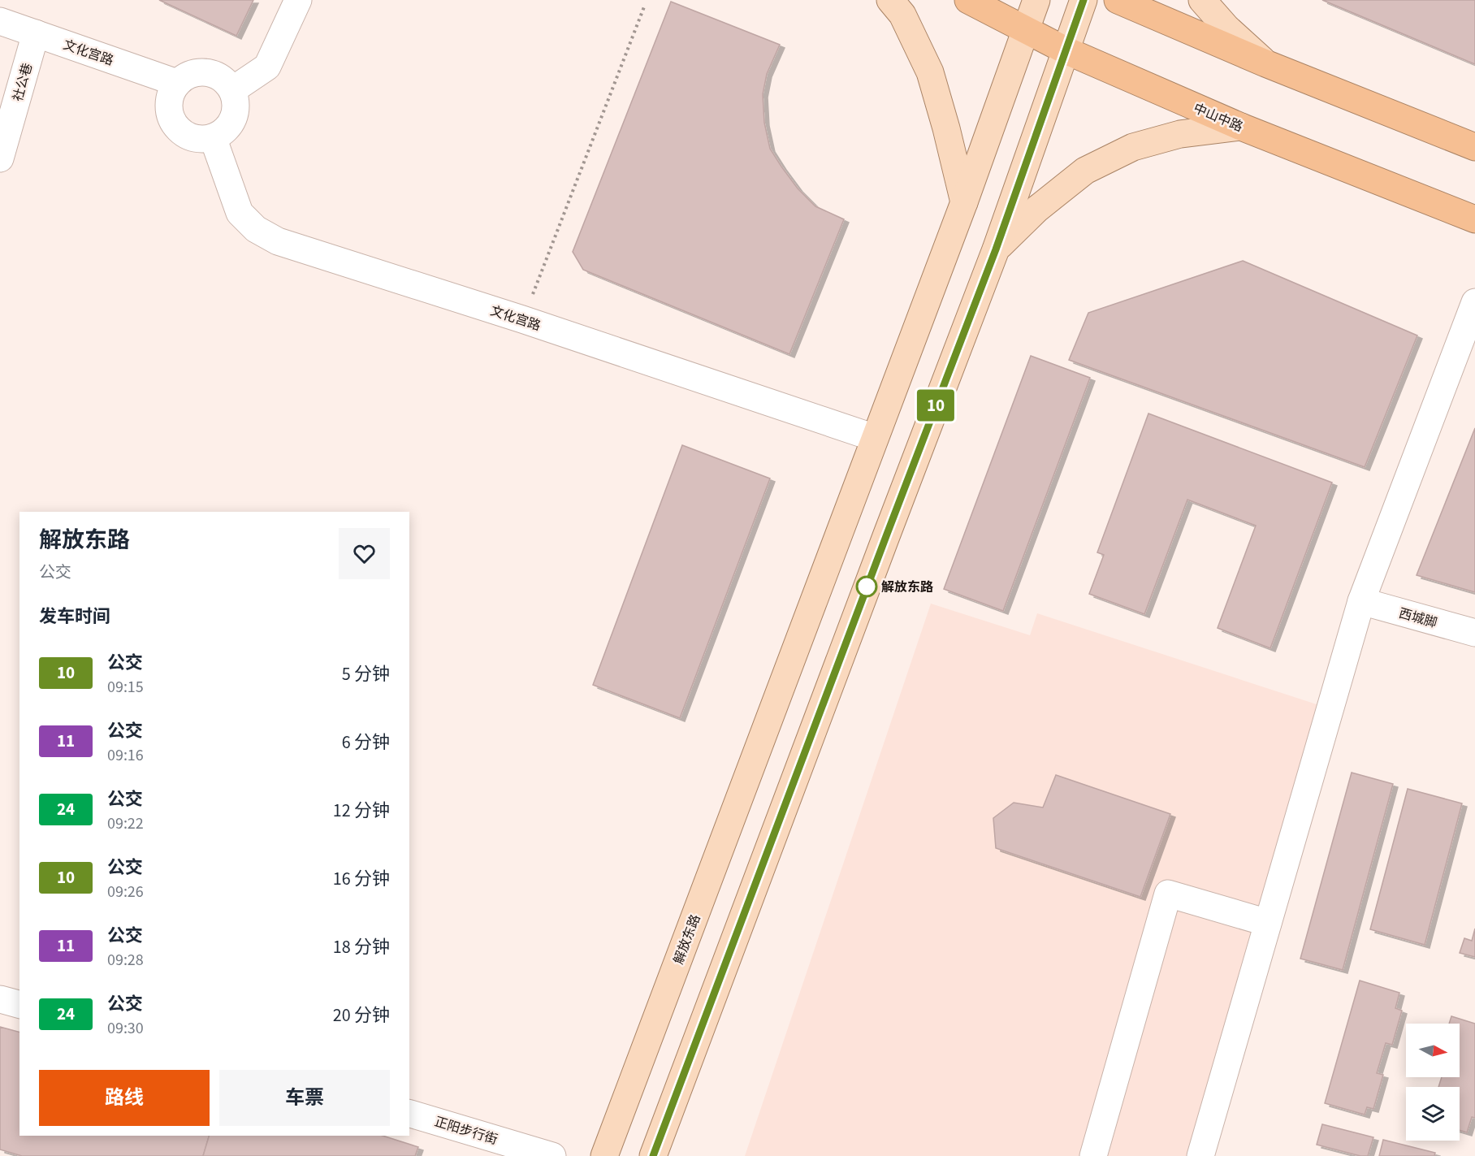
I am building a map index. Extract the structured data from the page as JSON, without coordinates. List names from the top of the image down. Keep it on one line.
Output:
{"streets":{"highway":["中山中路"],"main road":["解放东路"],"street":["文化宫路","社公巷","西城脚","正阳步行街"]},"crossings":[["文化宫路","社公巷"],["文化宫路","解放东路"],["中山中路","解放东路"]],"places":["解放东路"],"lines":["bus line 10"],"north":"right","page":{"on_map":"10","heading":[["解放东路","公交"],"发车时间"],"list":[{"mark":"10","name":"公交","note":"09:15","value":"5 分钟"},{"mark":"11","name":"公交","note":"09:16","value":"6 分钟"},{"mark":"24","name":"公交","note":"09:22","value":"12 分钟"},{"mark":"10","name":"公交","note":"09:26","value":"16 分钟"},{"mark":"11","name":"公交","note":"09:28","value":"18 分钟"},{"mark":"24","name":"公交","note":"09:30","value":"20 分钟"}],"buttons":["路线","车票"]}}
